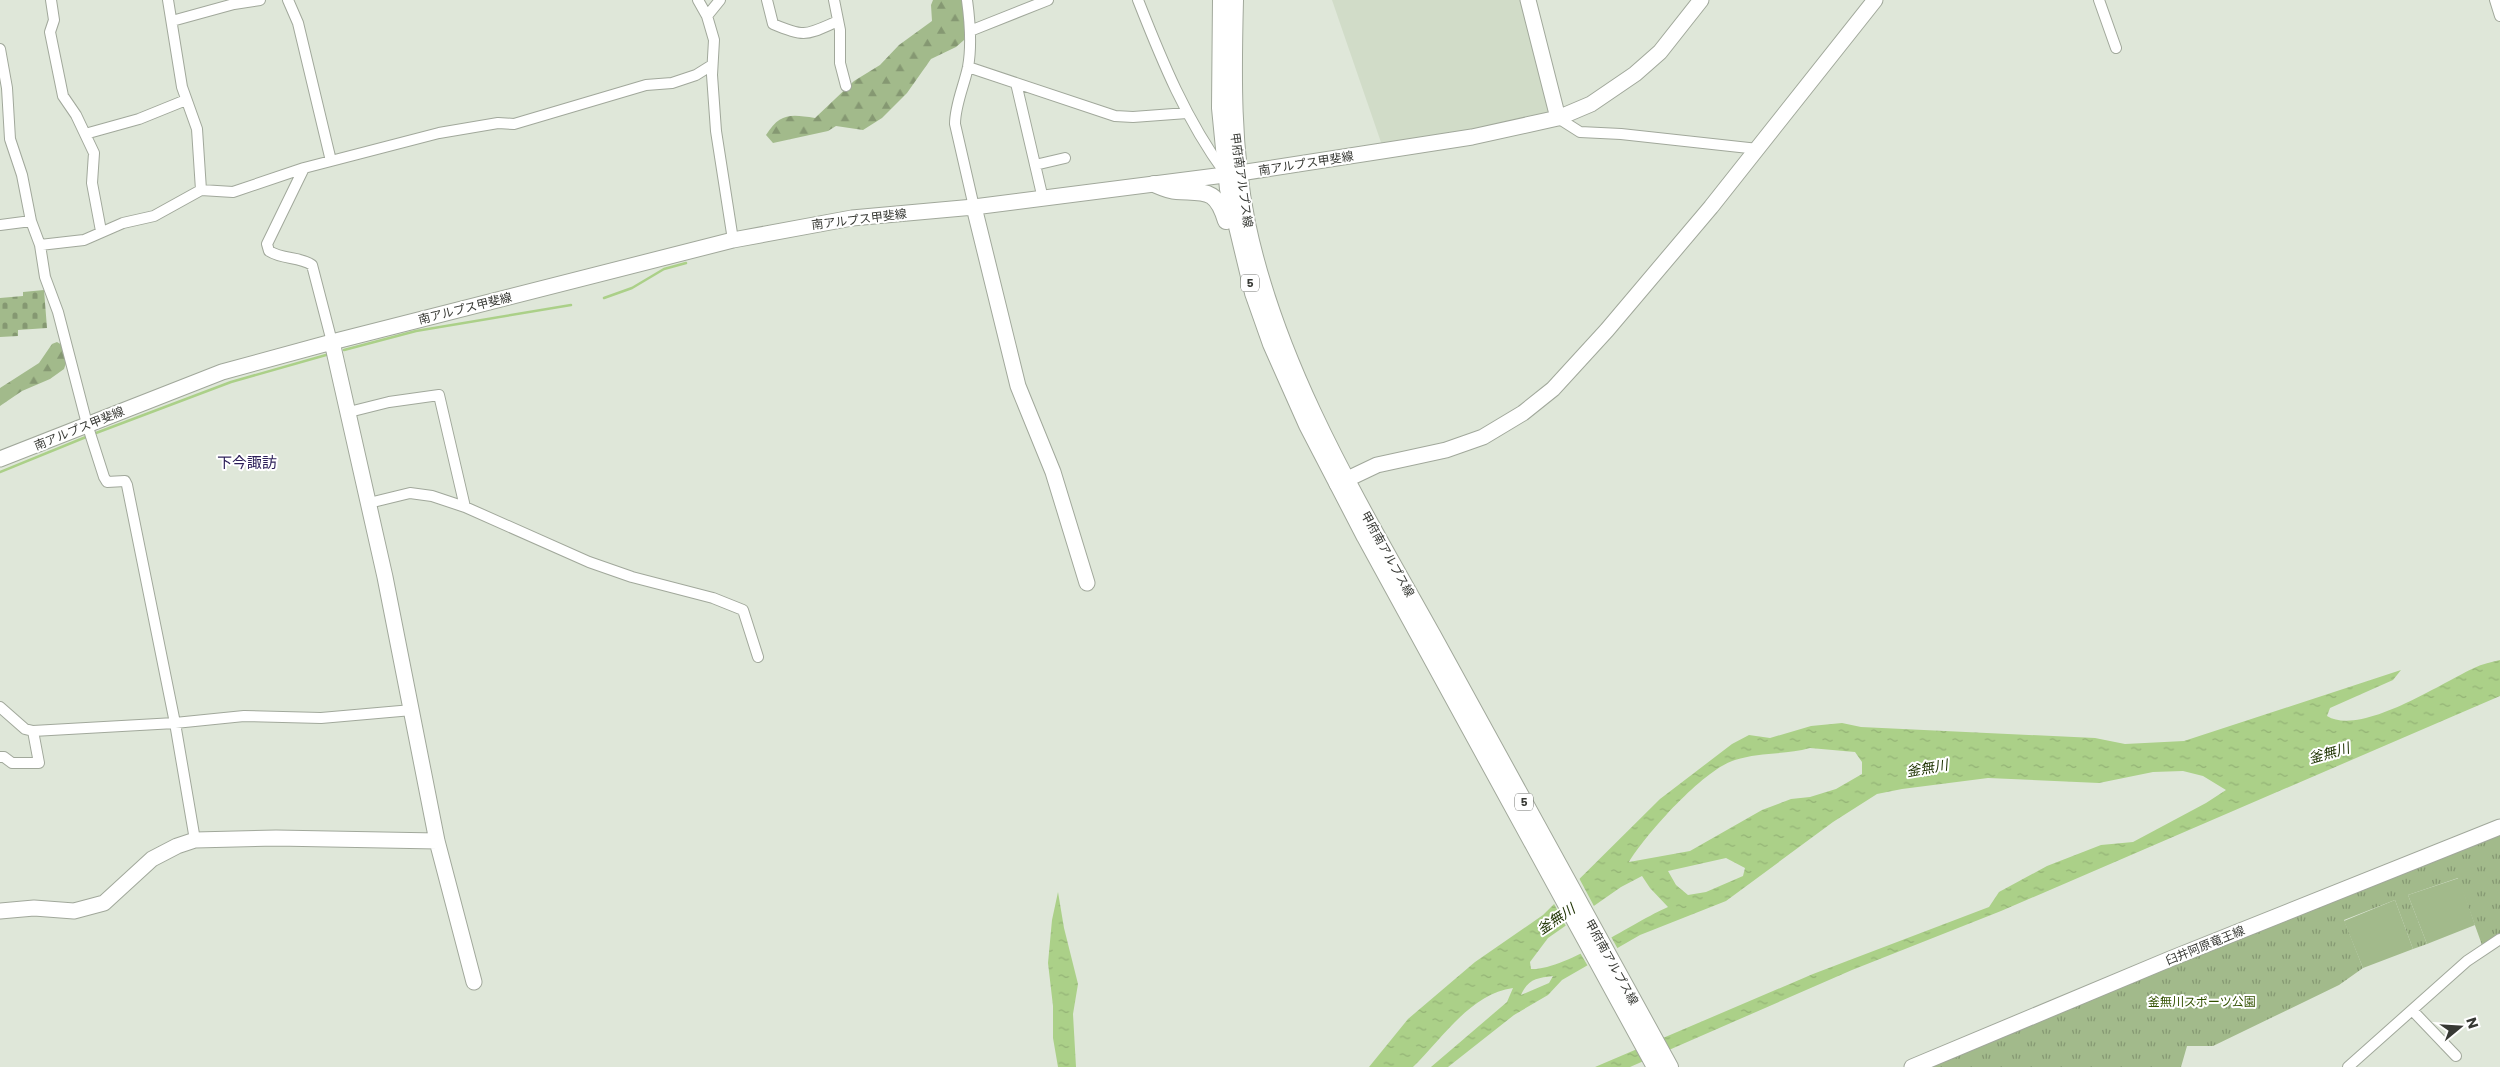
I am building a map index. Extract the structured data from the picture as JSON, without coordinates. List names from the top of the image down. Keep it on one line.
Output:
{"streets":{"main road":["南アルプス甲斐線","甲府南アルプス線","5","臼井阿原竜王線"]},"crossings":[["南アルプス甲斐線","甲府南アルプス線"]],"districts":["下今諏訪"],"water":["釜無川"],"parks":["釜無川スポーツ公園"],"north":"right"}
